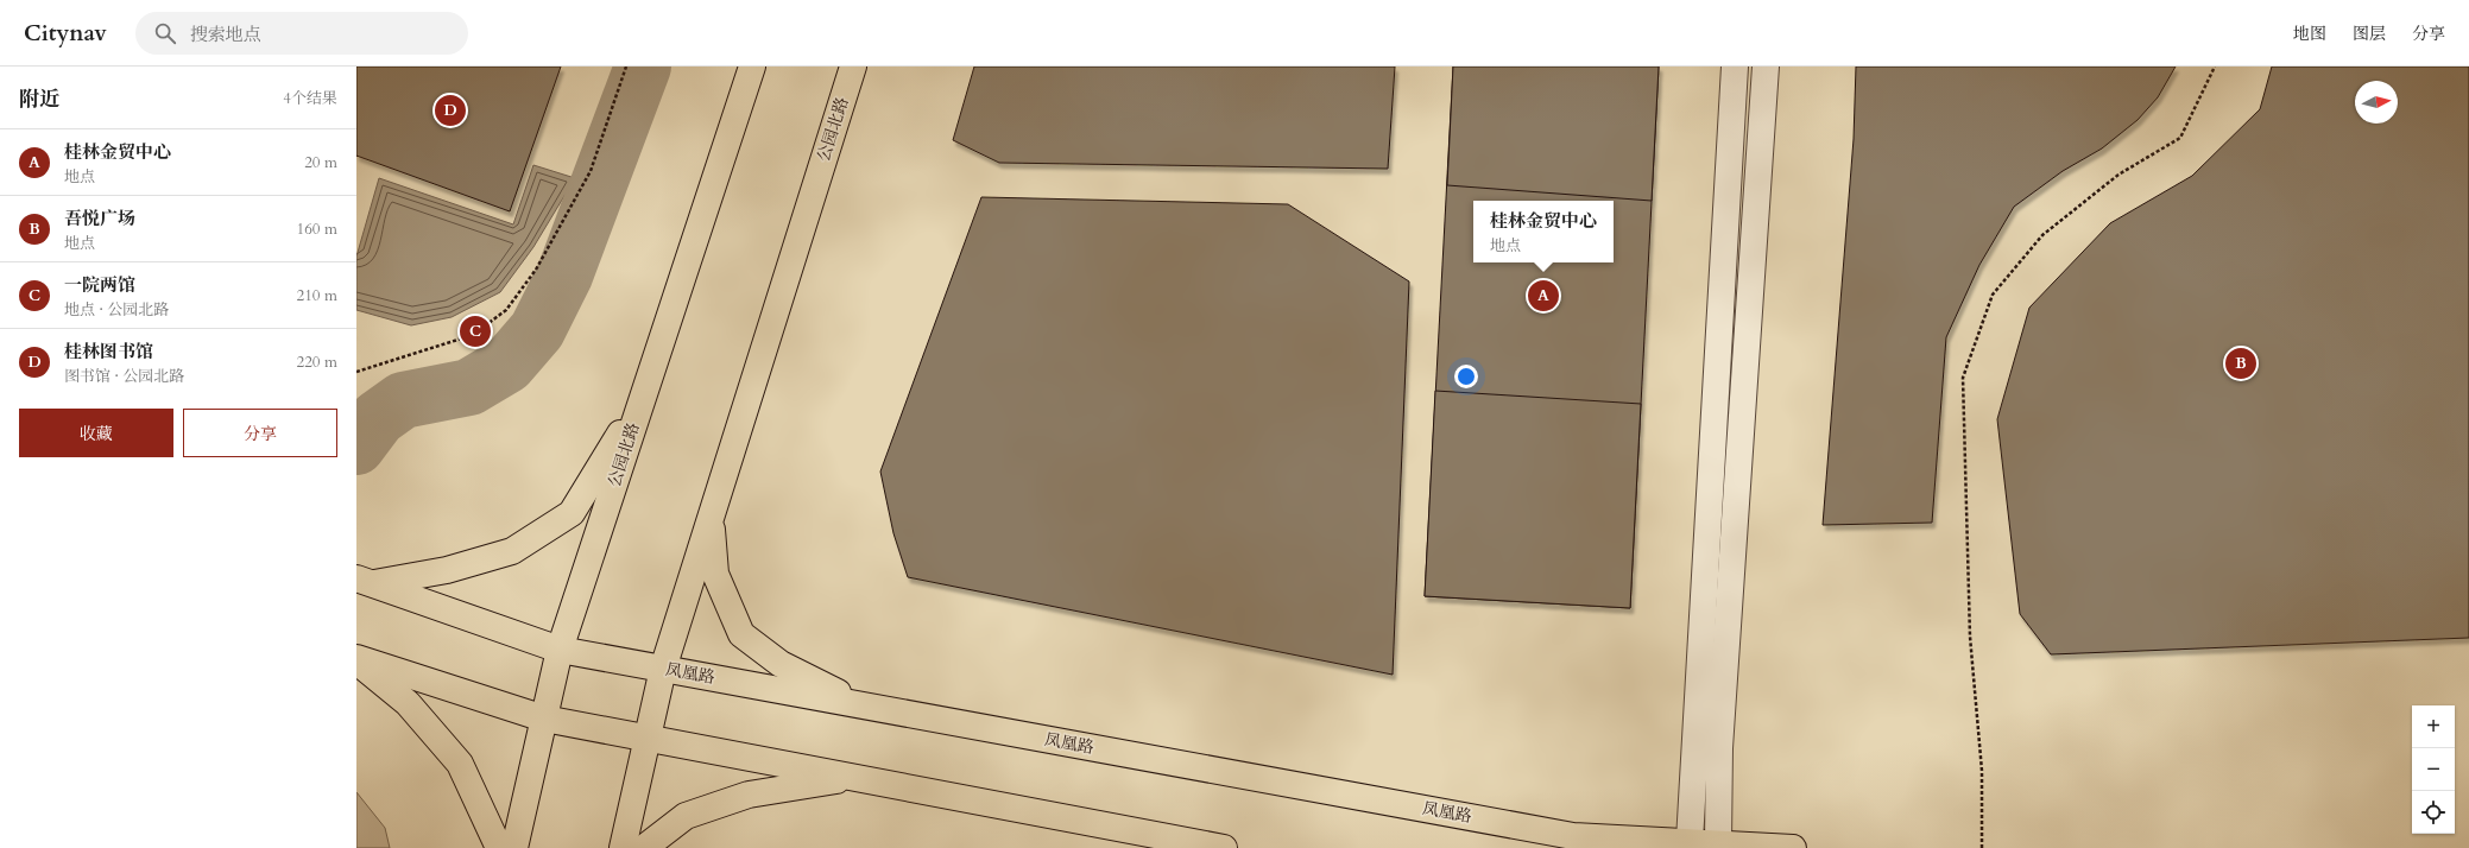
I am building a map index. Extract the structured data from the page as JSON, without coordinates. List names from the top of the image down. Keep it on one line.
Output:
{"streets":{"main road":["公园北路","凤凰路"]},"crossings":[["公园北路","凤凰路"]],"north":"right","page":{"header":"Citynav","search":"搜索地点","nav":["地图","图层","分享"],"heading":["附近","4个结果"],"pins":["D","A","C","B"],"list":[{"mark":"A","name":"桂林金贸中心","note":"地点","value":"20 m"},{"mark":"B","name":"吾悦广场","note":"地点","value":"160 m"},{"mark":"C","name":"一院两馆","note":"地点 · 公园北路","value":"210 m"},{"mark":"D","name":"桂林图书馆","note":"图书馆 · 公园北路","value":"220 m"}],"popup":["桂林金贸中心","地点"],"buttons":["收藏","分享"],"map_buttons":["+","−"]}}
